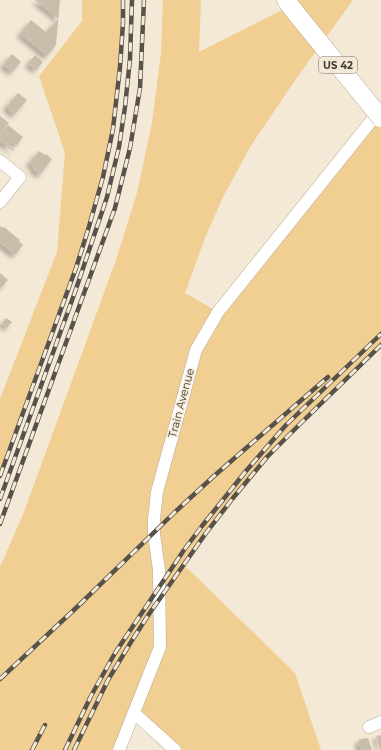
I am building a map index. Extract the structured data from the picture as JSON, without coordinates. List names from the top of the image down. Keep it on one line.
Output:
{"streets":{"main road":["US 42"],"street":["Train Avenue"]}}
